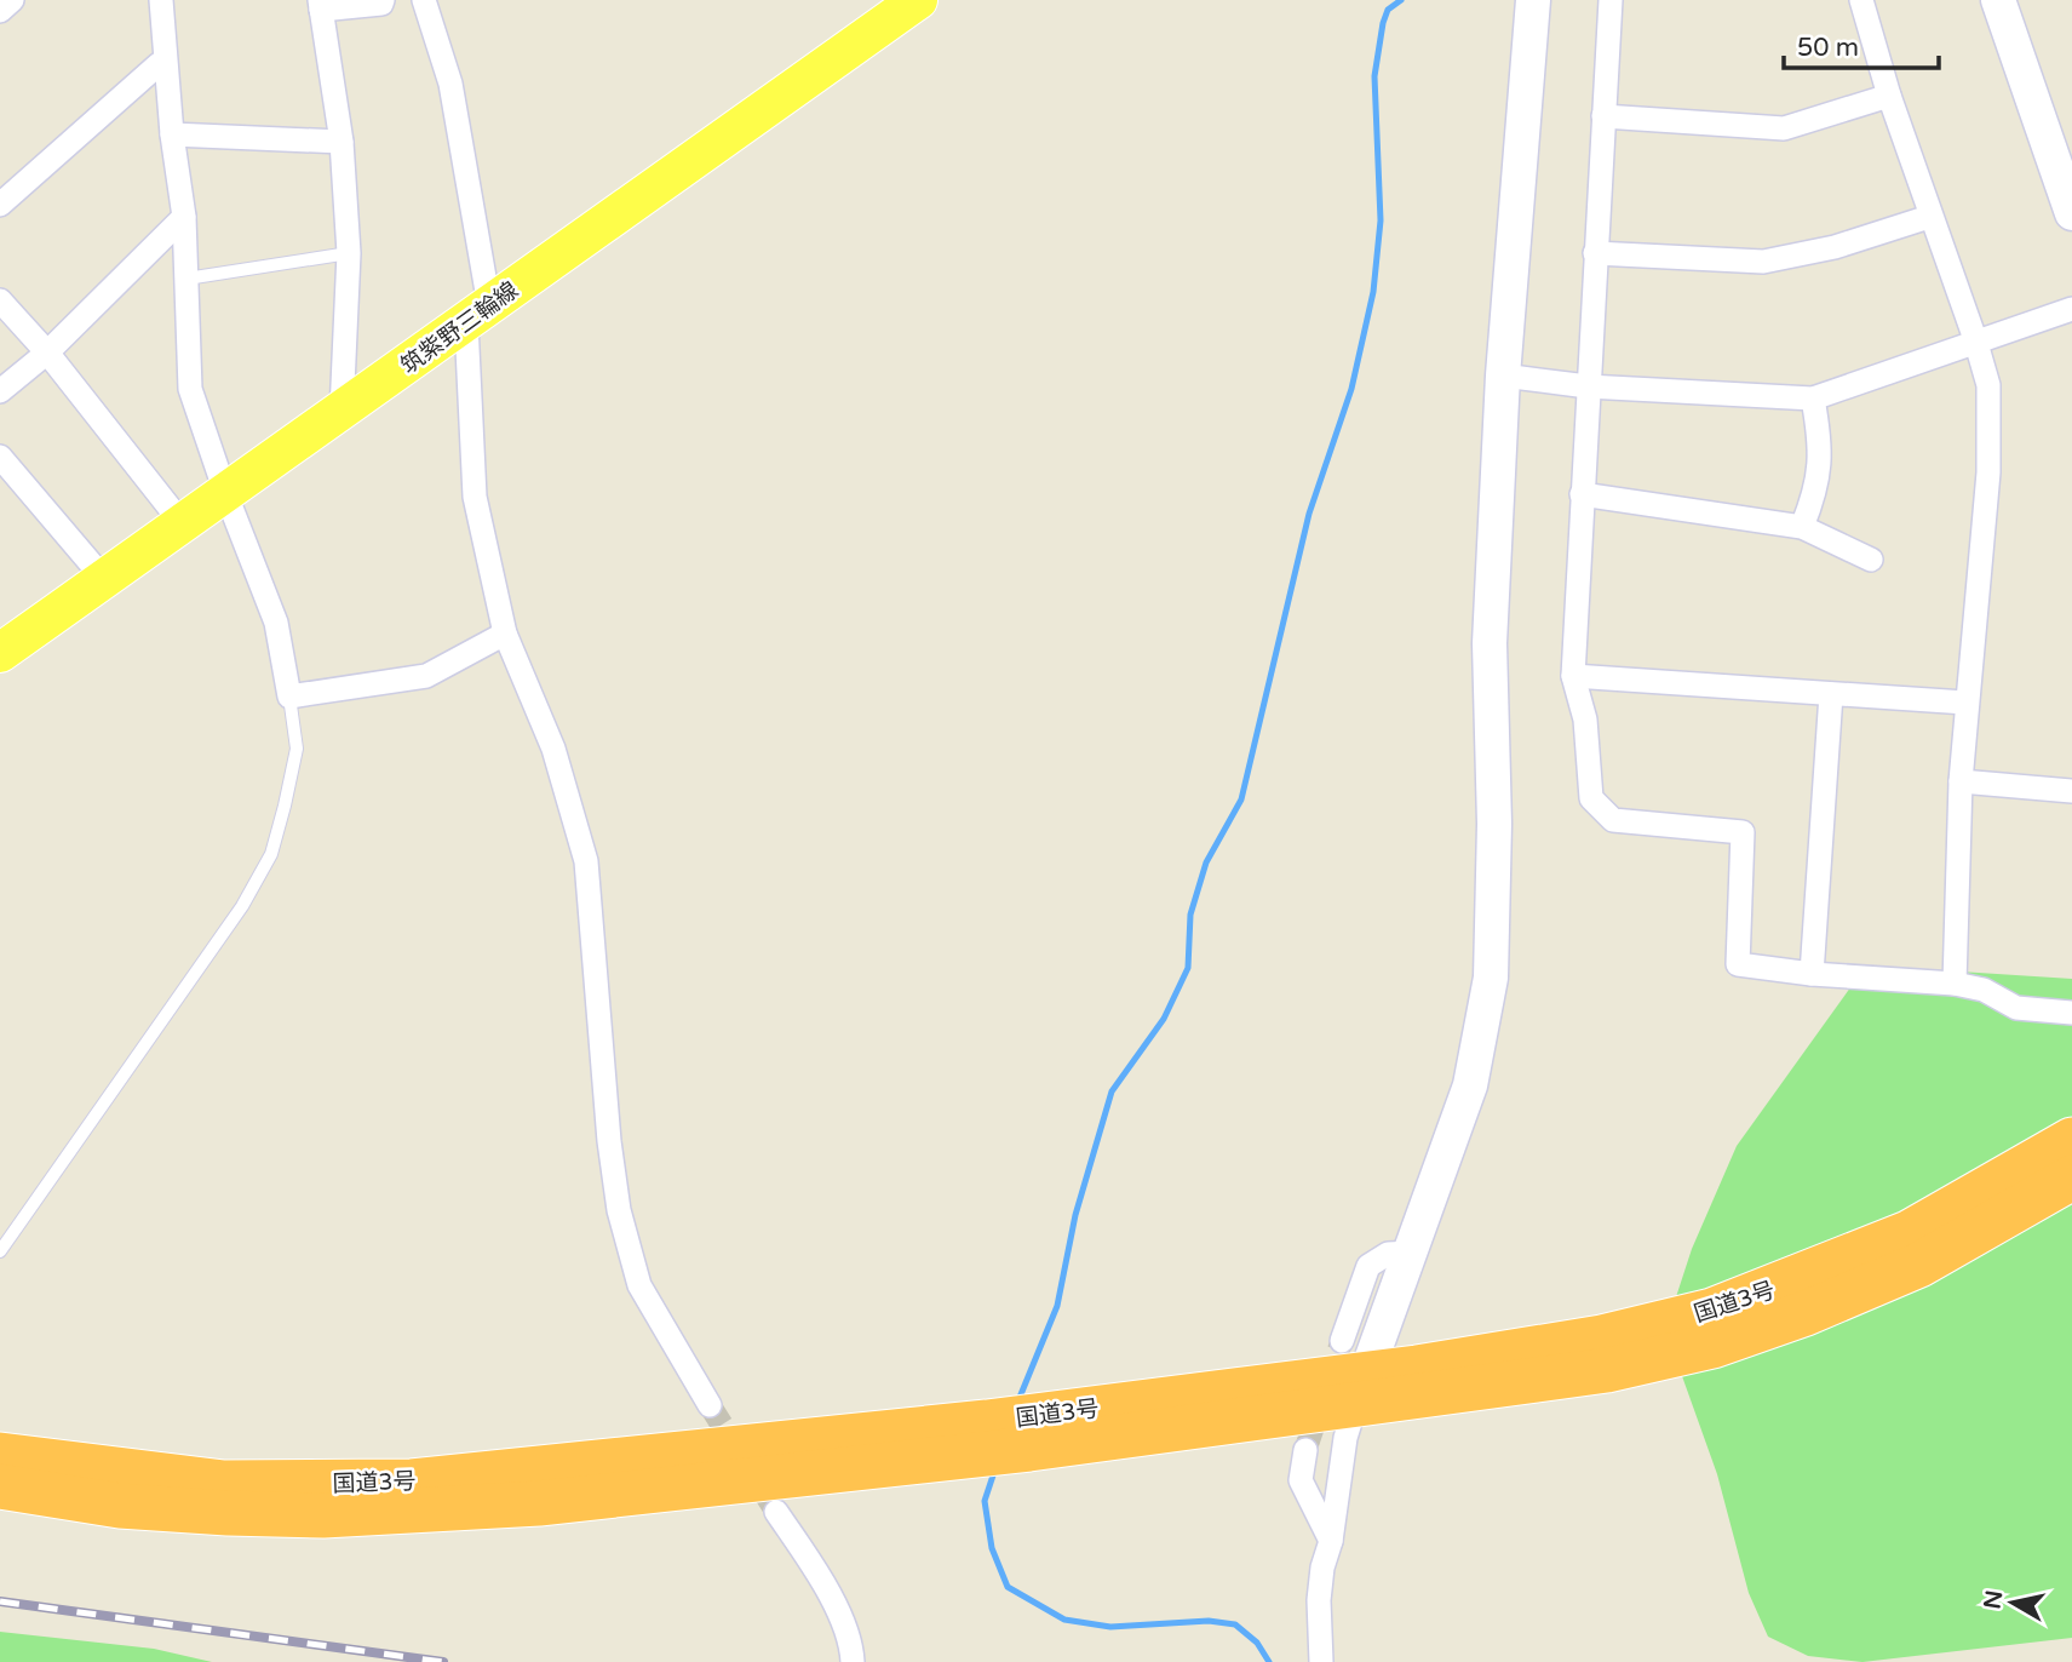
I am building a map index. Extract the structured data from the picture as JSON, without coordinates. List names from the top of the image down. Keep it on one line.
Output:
{"streets":{"highway":["国道3号"],"main road":["筑紫野三輪線"]},"scale_bar":"50 m","north":"left"}
